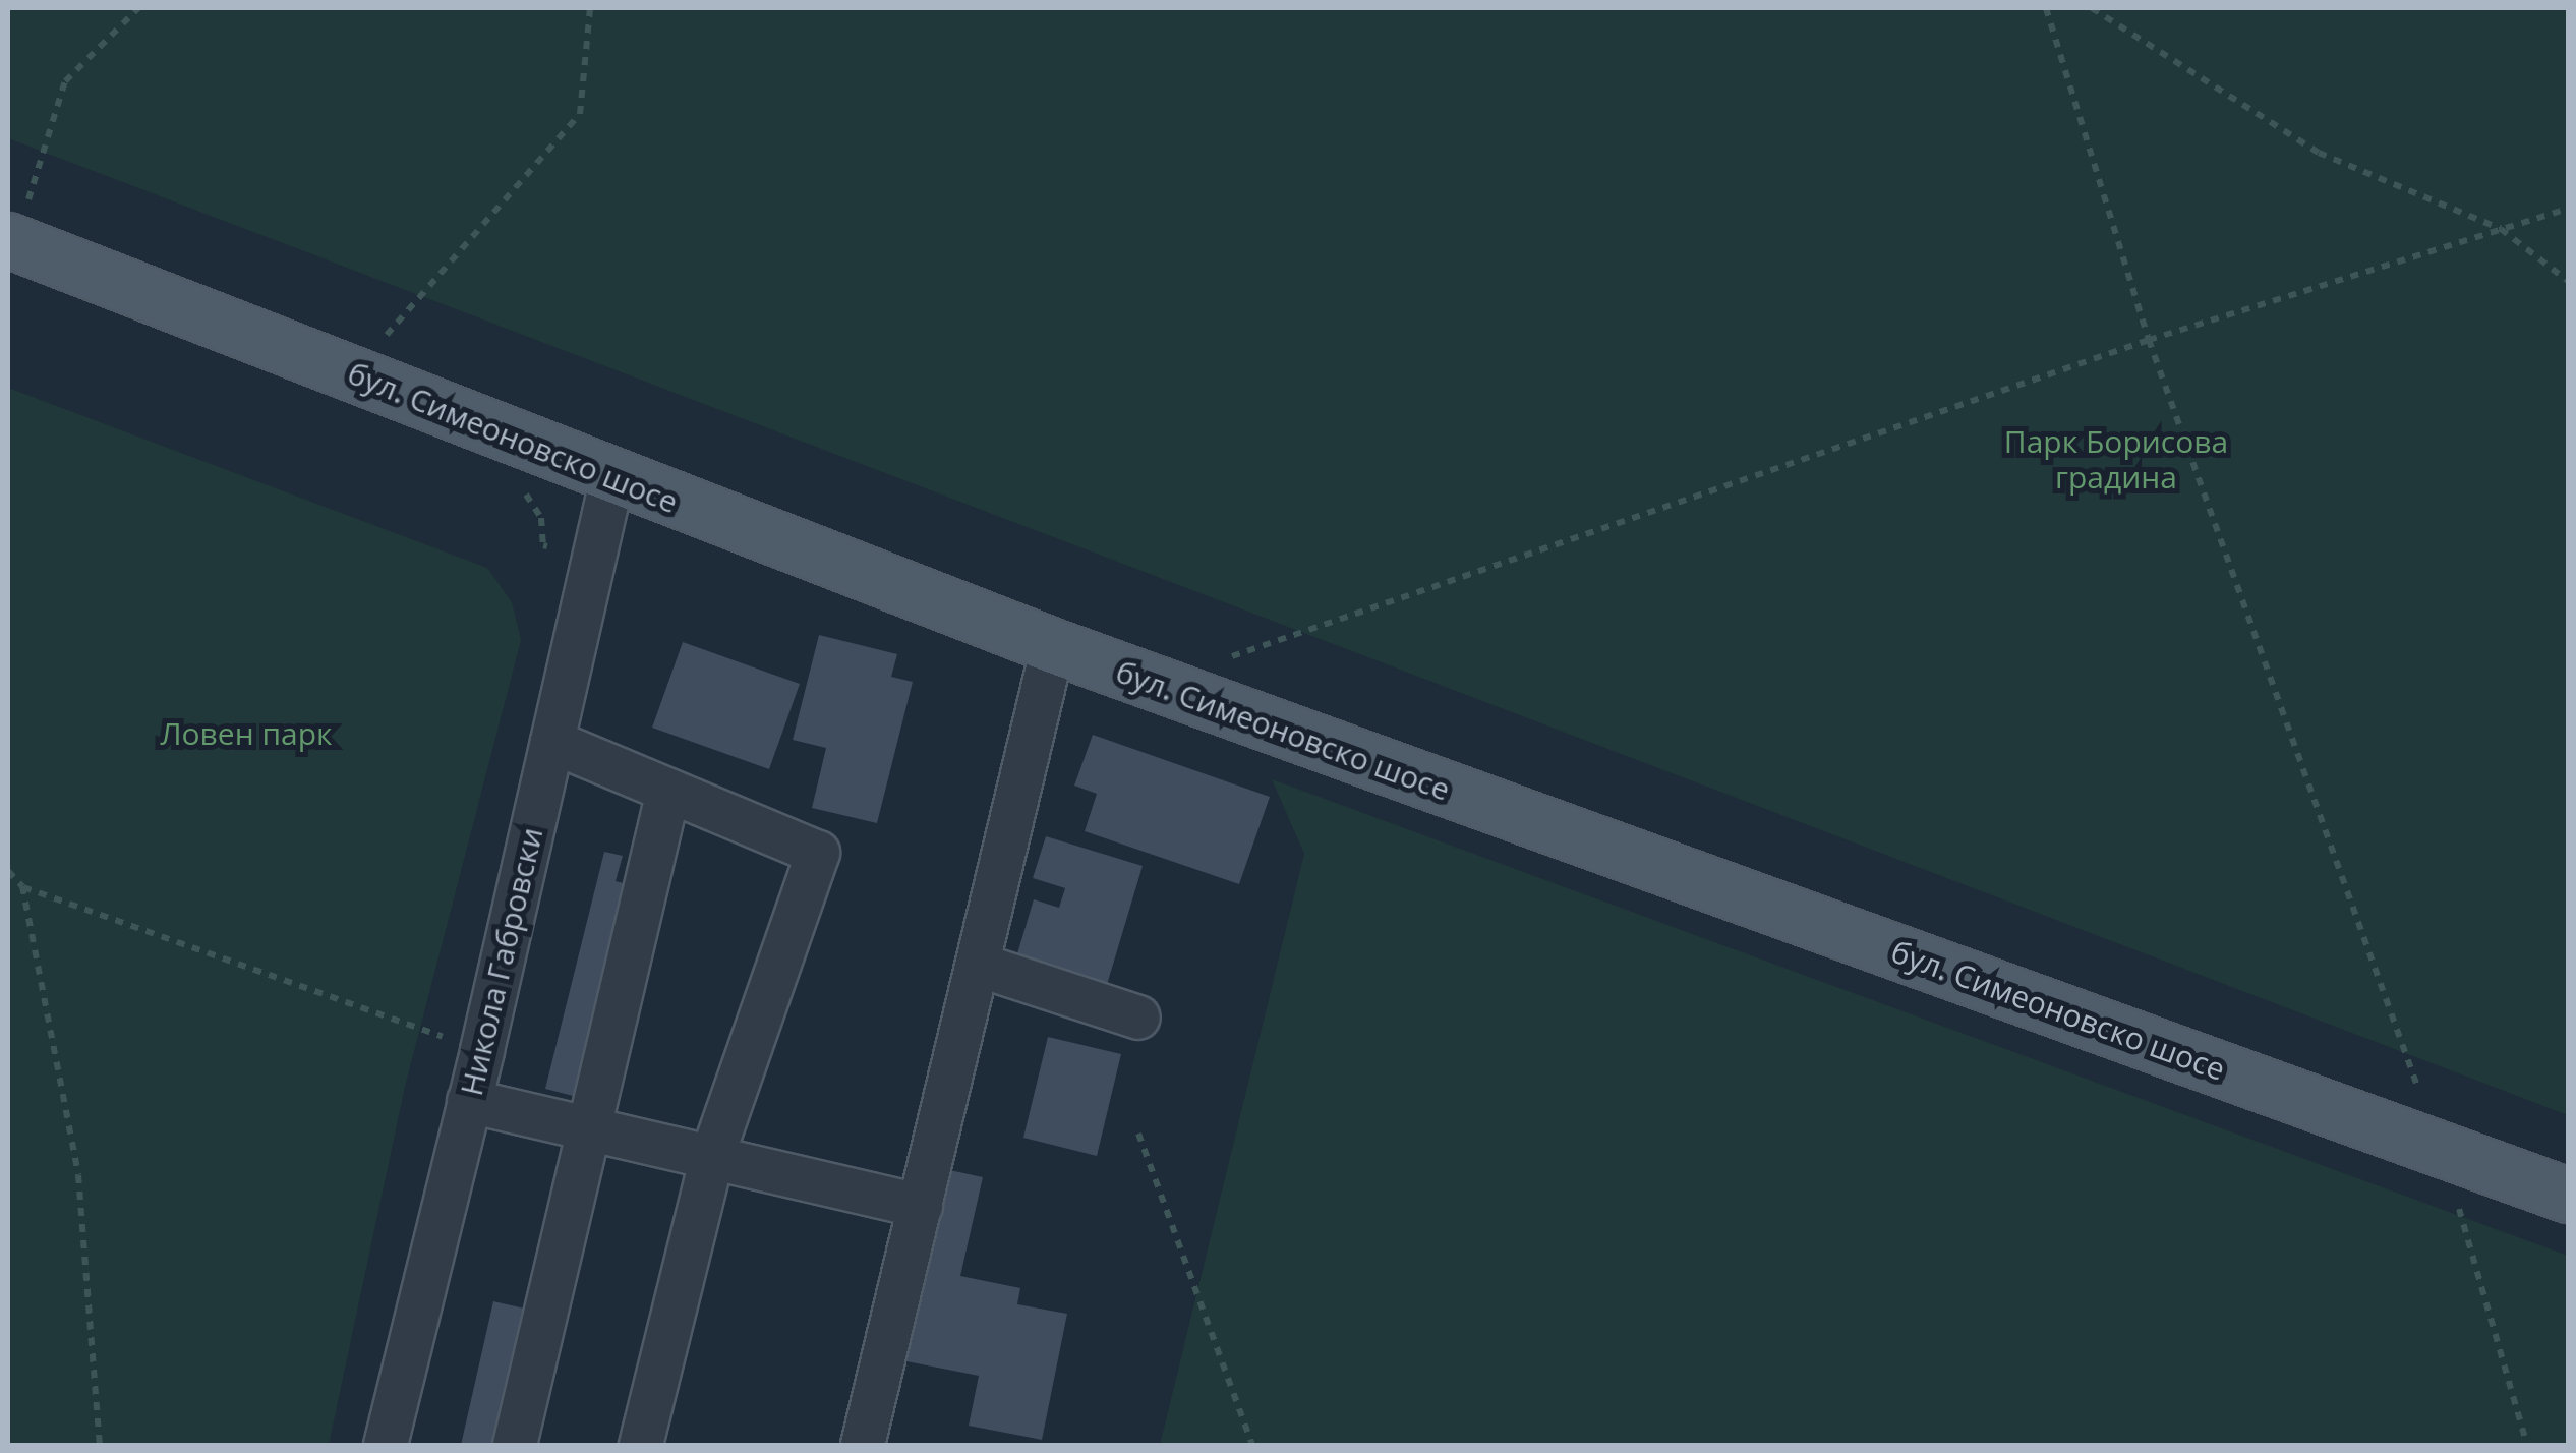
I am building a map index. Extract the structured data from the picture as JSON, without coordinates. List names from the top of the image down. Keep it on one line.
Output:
{"streets":{"main road":["бул. Симеоновско шосе"],"street":["Никола Габровски"]},"crossings":[["бул. Симеоновско шосе","Никола Габровски"]],"parks":["Парк Борисова градина","Ловен парк"]}
